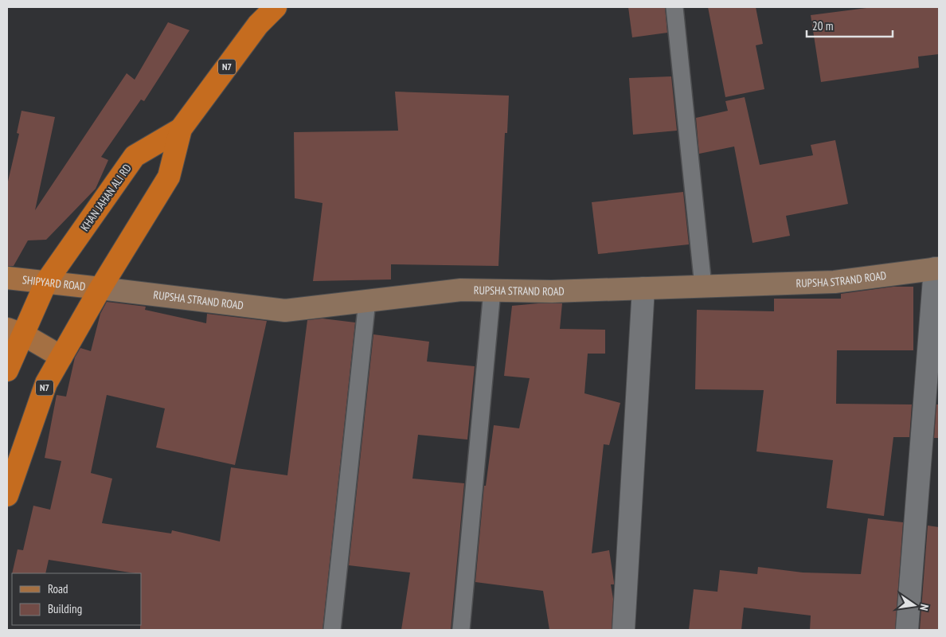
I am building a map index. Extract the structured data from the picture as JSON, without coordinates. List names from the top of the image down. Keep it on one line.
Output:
{"streets":{"highway":["N7","KHAN JAHAN ALI RD"],"main road":["SHIPYARD ROAD"],"street":["RUPSHA STRAND ROAD"]},"crossings":[["N7","KHAN JAHAN ALI RD"],["N7","RUPSHA STRAND ROAD"],["N7","SHIPYARD ROAD"],["KHAN JAHAN ALI RD","RUPSHA STRAND ROAD"],["KHAN JAHAN ALI RD","SHIPYARD ROAD"],["RUPSHA STRAND ROAD","SHIPYARD ROAD"]],"legend":["Road","Building"],"scale_bar":"20 m","north":"right"}
